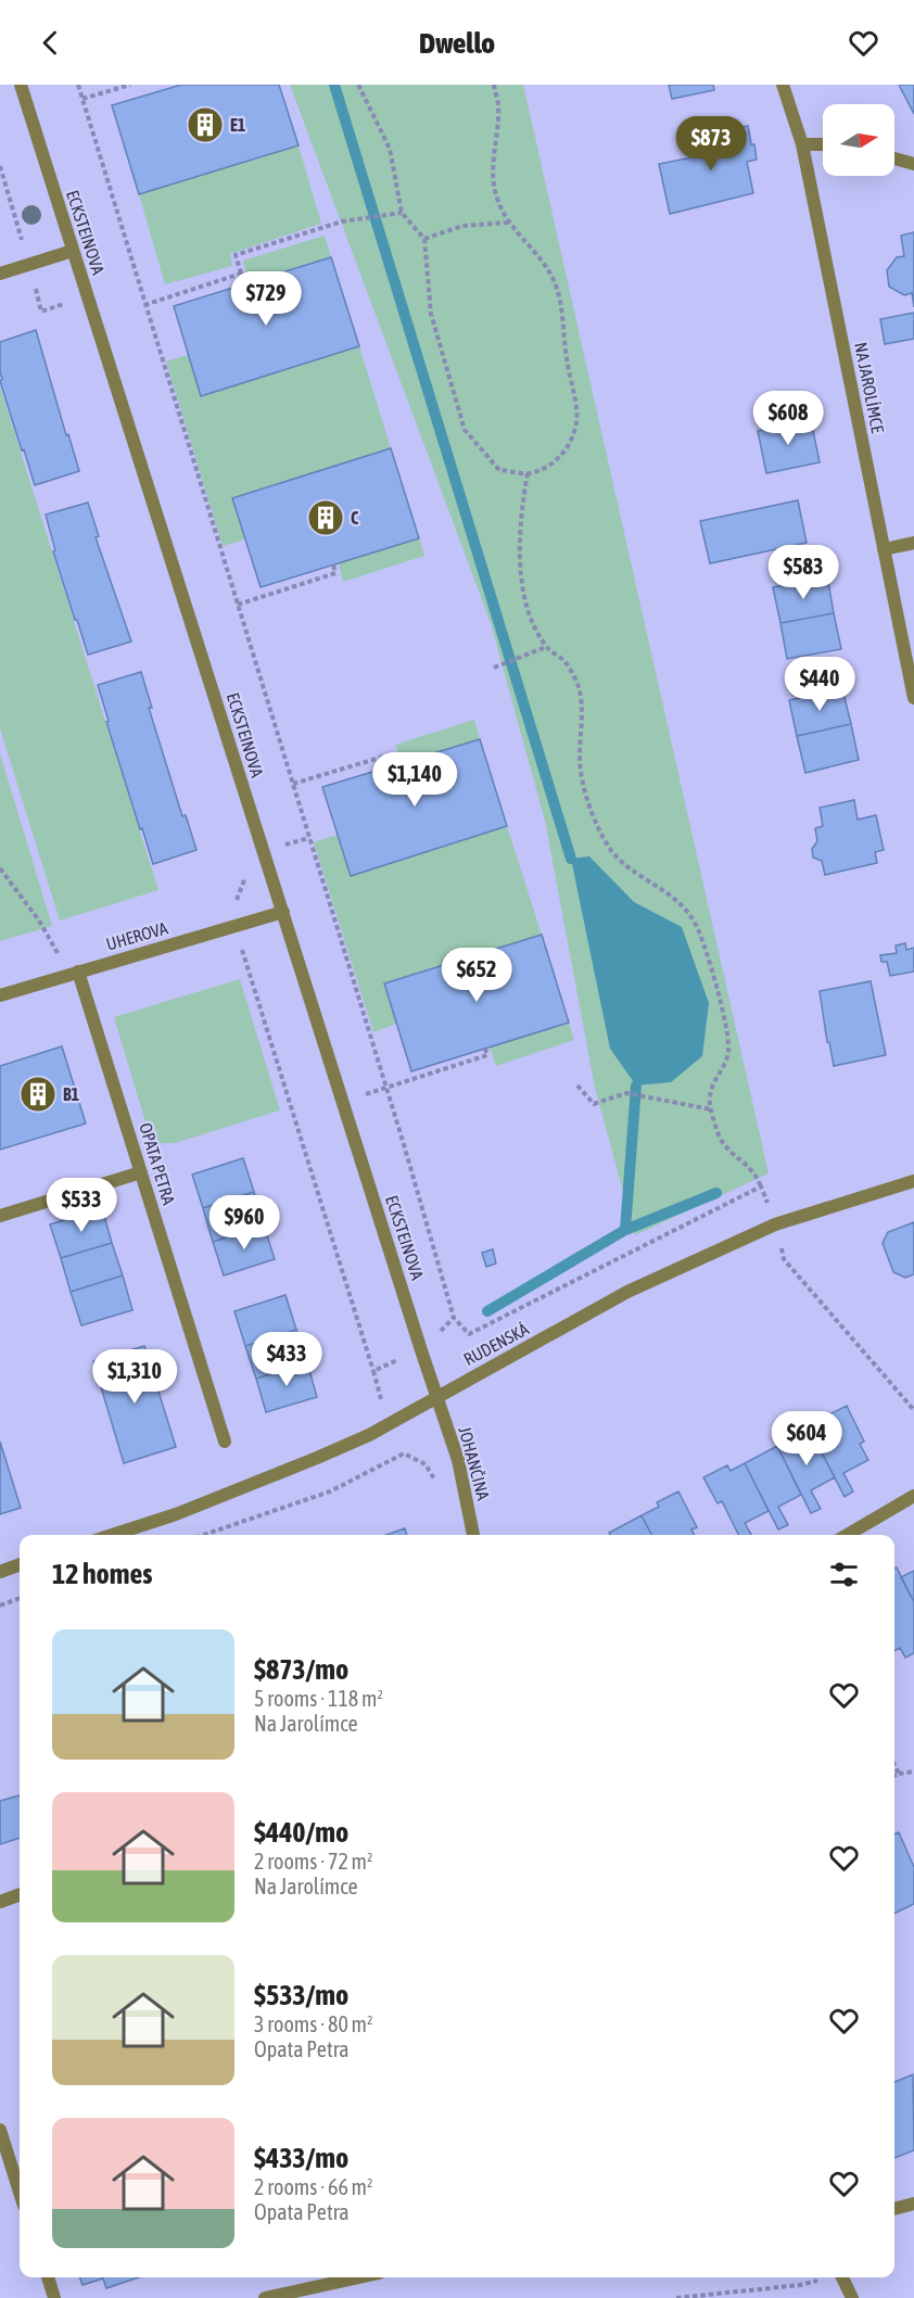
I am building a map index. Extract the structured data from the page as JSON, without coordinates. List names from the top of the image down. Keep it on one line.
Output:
{"streets":{"street":["ECKSTEINOVA","NA JAROLÍMCE","UHEROVA","OPATA PETRA","RUDENSKÁ","JOHANČINA"]},"crossings":[["ECKSTEINOVA","UHEROVA"],["ECKSTEINOVA","RUDENSKÁ"],["ECKSTEINOVA","JOHANČINA"],["UHEROVA","OPATA PETRA"],["RUDENSKÁ","JOHANČINA"]],"places":{"building":["E1","C","B1"]},"north":"right","page":{"header":"Dwello","price":["$873","$729","$608","$583","$440","$1,140","$652","$533","$960","$433","$1,310","$604"],"heading":"12 homes","list":[{"name":"$873/mo","note":"5 rooms · 118 m² · Na Jarolímce"},{"name":"$440/mo","note":"2 rooms · 72 m² · Na Jarolímce"},{"name":"$533/mo","note":"3 rooms · 80 m² · Opata Petra"},{"name":"$433/mo","note":"2 rooms · 66 m² · Opata Petra"}]}}
